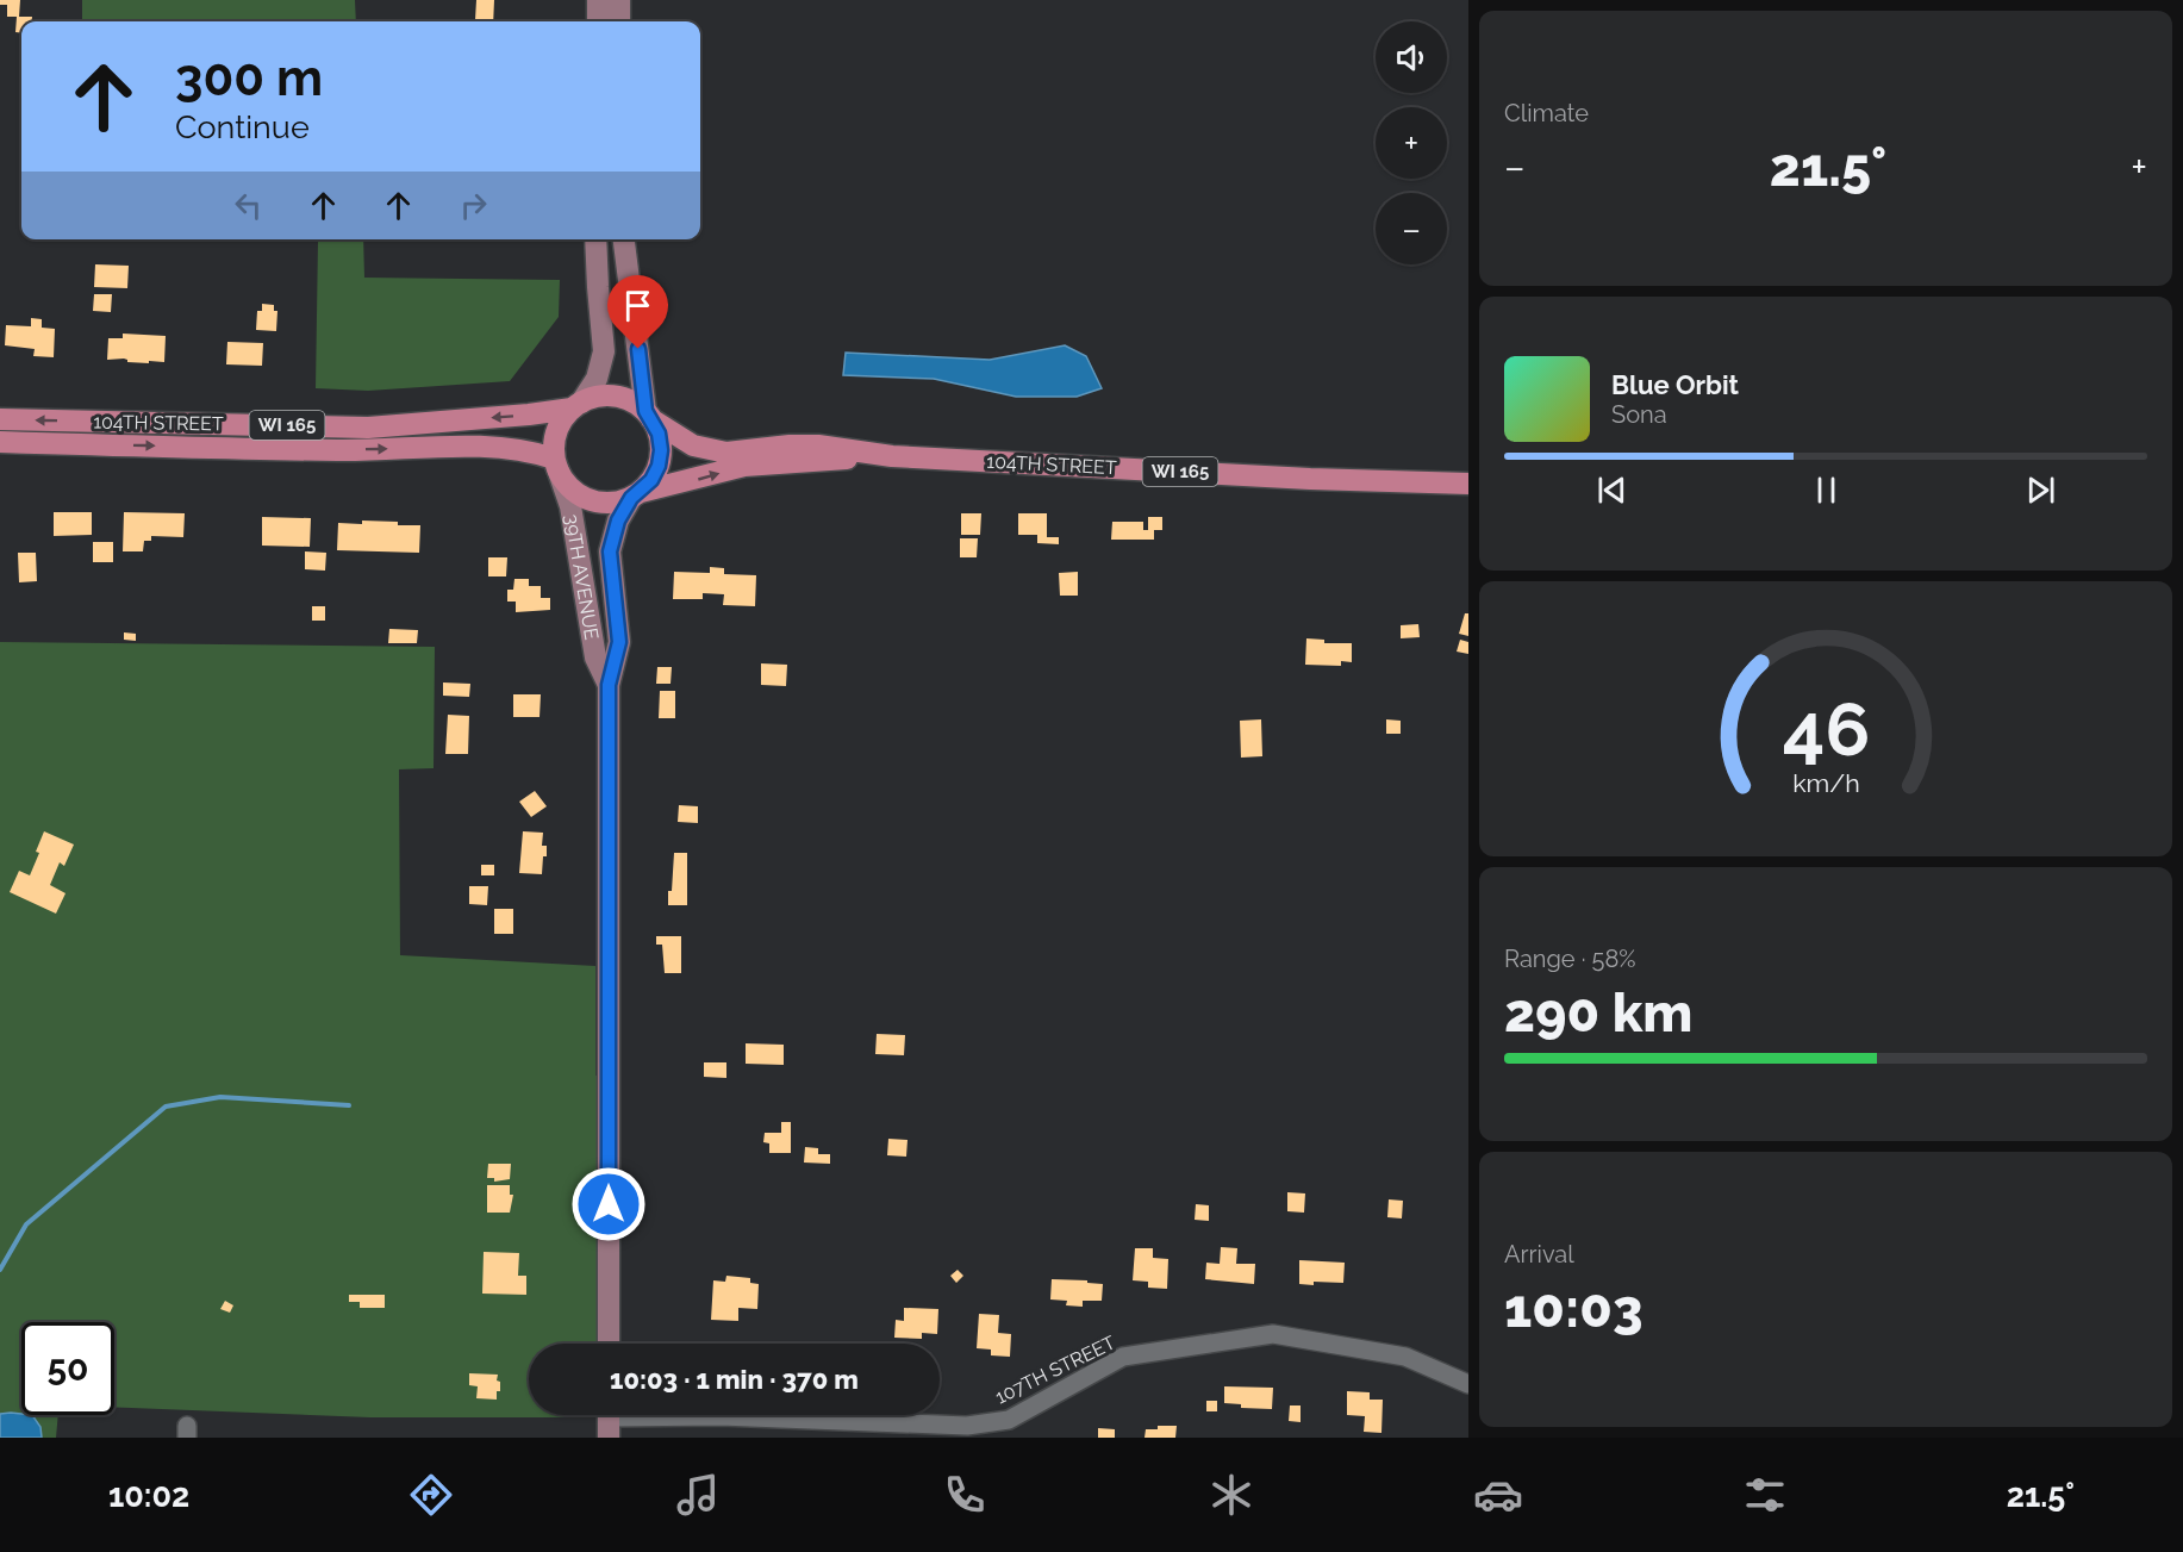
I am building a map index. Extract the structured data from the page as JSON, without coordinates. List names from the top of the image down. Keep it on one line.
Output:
{"streets":{"main road":["104TH STREET","WI 165","39TH AVENUE"],"street":["107TH STREET"]},"crossings":[["104TH STREET","WI 165"],["104TH STREET","39TH AVENUE"],["WI 165","39TH AVENUE"]],"page":{"tile":["Climate",["Range · 58%","290 km"],["Arrival","10:03"]],"map_buttons":["+","−"],"turn":["300 m","Continue"],"heat":["−","21.5°","+"],"song":["Blue Orbit","Sona"],"limit":"50","trip":"10:03 · 1 min · 370 m","tabs":["10:02","21.5°"],"gauge":["46","km/h"]}}
